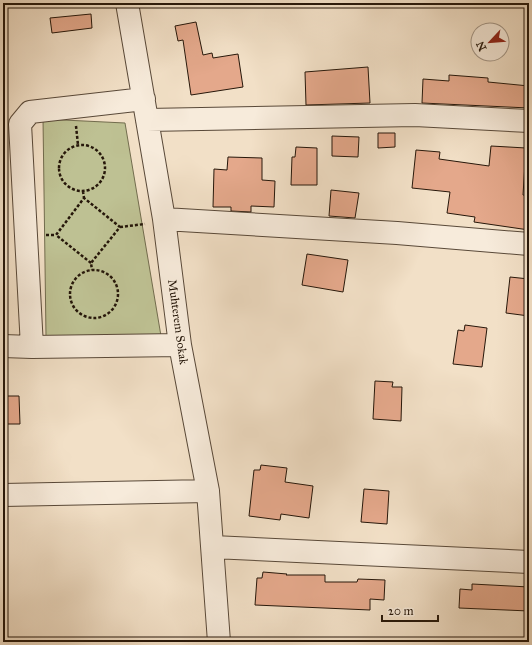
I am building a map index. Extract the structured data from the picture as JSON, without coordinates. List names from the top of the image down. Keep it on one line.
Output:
{"streets":{"street":["Muhterem Sokak"]},"scale_bar":"20 m","north":"bottom left"}
